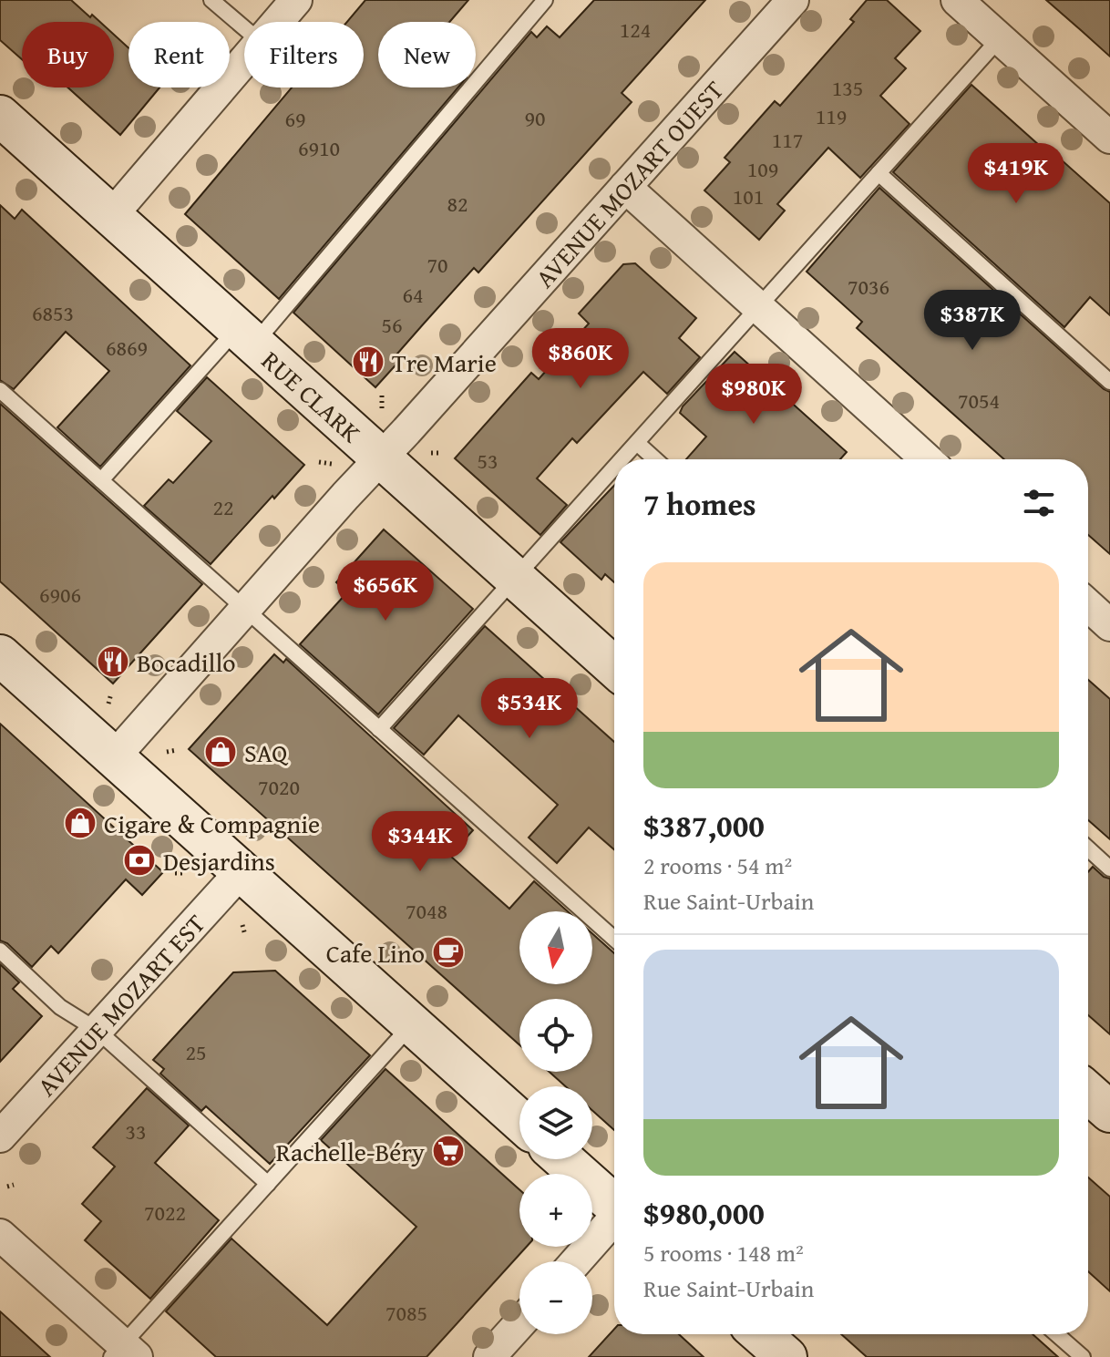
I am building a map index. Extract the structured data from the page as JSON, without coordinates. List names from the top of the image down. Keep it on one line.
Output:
{"streets":{"main road":["RUE CLARK"],"street":["AVENUE MOZART OUEST","AVENUE MOZART EST"]},"crossings":[["AVENUE MOZART OUEST","RUE CLARK"]],"places":{"restaurant":["Tre Marie","Bocadillo"],"shop":["SAQ","Cigare & Compagnie"],"bank":["Desjardins"],"cafe":["Cafe Lino"],"supermarket":["Rachelle-Béry"]},"house_numbers":["124","135","119","90","69","117","6910","109","101","82","70","7036","64","6853","56","6869","7054","53","22","6906","7020","7048","25","33","7022","7085"],"north":"bottom","page":{"chip":["Buy","Rent","Filters","New"],"price":["$419K","$387K","$860K","$980K","$656K","$534K","$344K"],"heading":"7 homes","list":[{"name":"$387,000","note":"2 rooms · 54 m² · Rue Saint-Urbain"},{"name":"$980,000","note":"5 rooms · 148 m² · Rue Saint-Urbain"}],"map_buttons":["+","−"]}}
